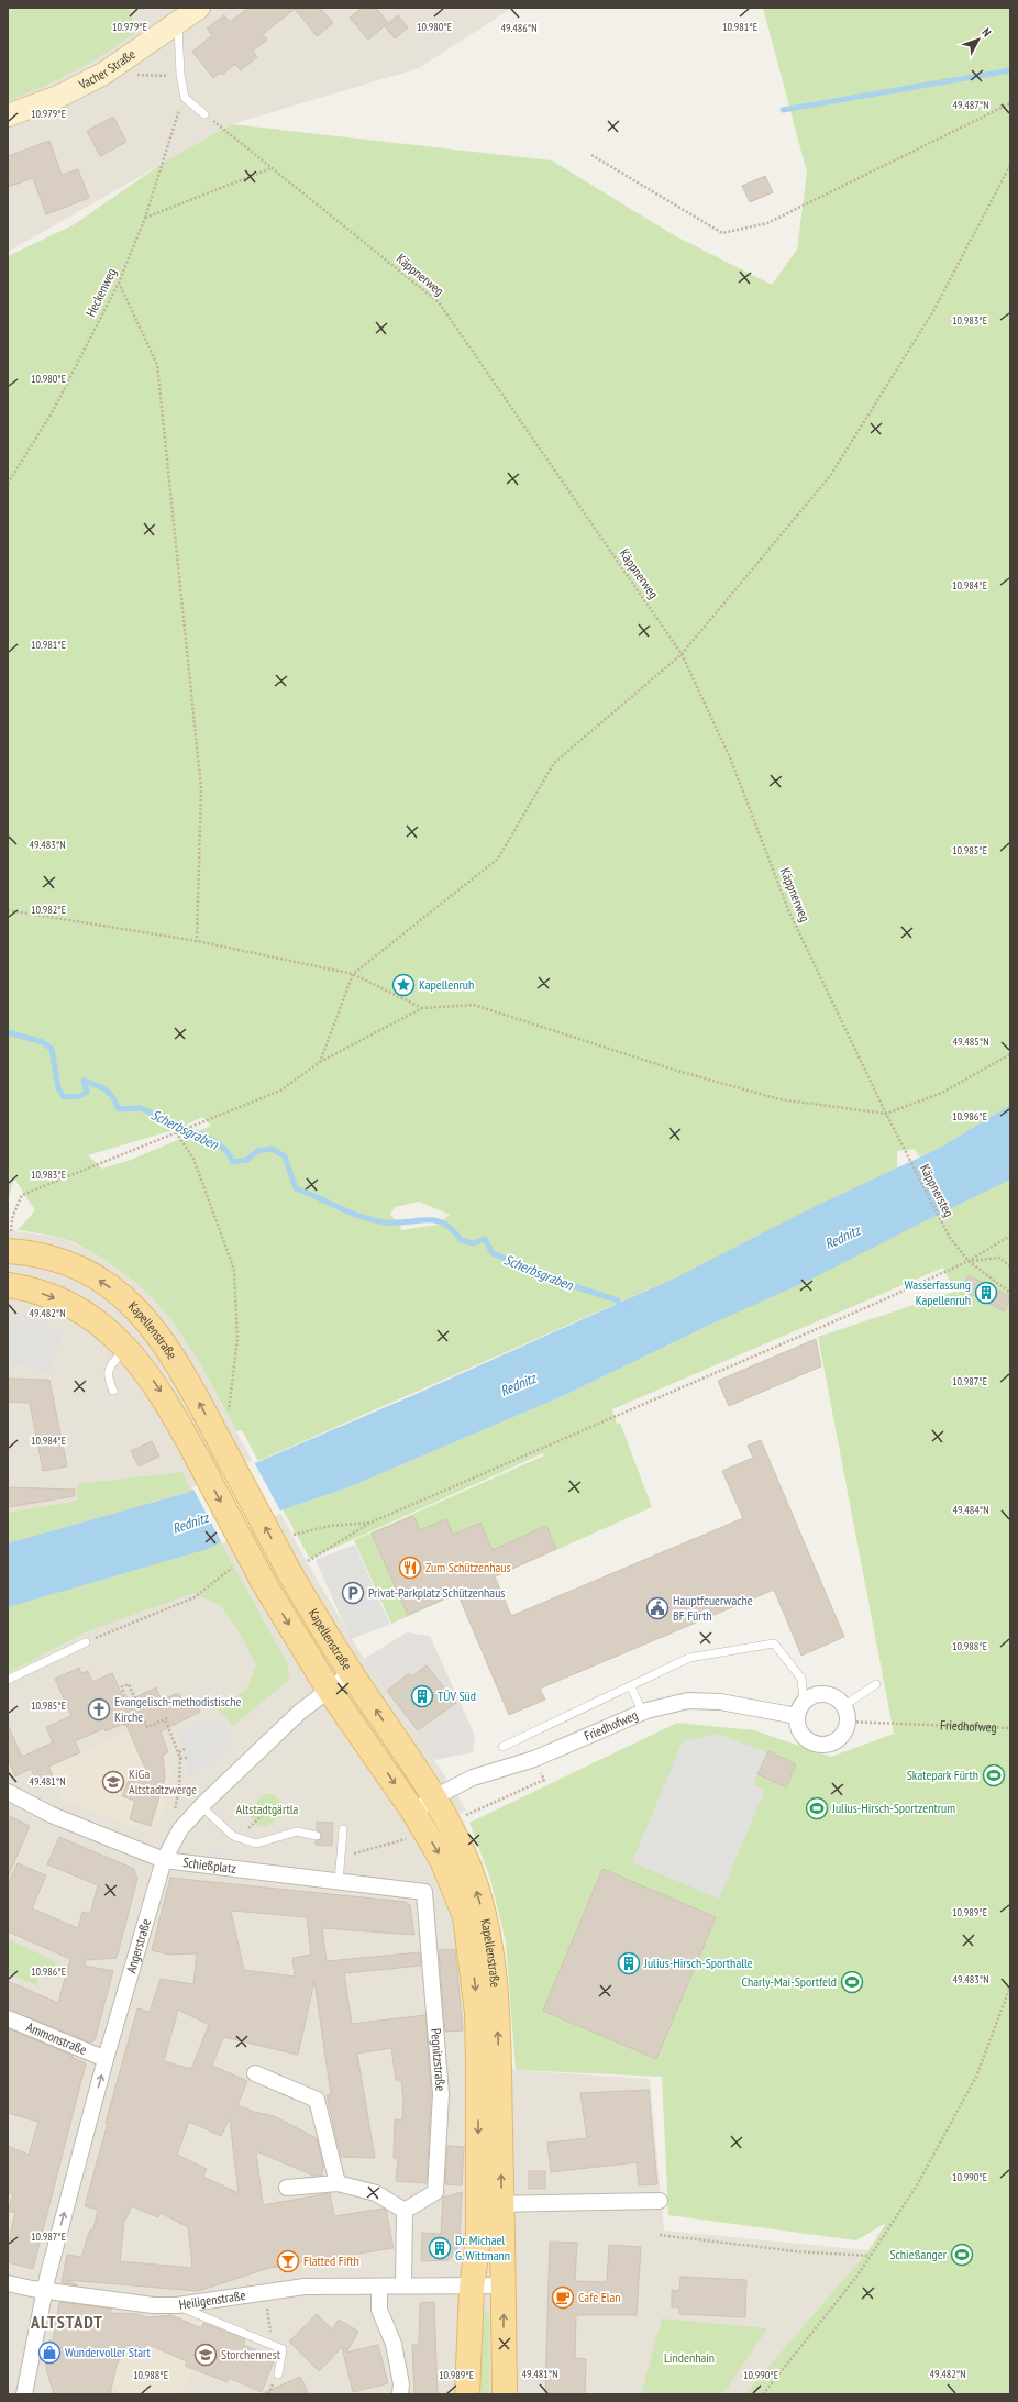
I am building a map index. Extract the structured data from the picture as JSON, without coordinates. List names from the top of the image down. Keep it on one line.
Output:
{"streets":{"main road":["Kapellenstraße"],"street":["Vacher Straße","Friedhofweg","Schießplatz","Angerstraße","Ammonstraße","Pegnitzstraße","Heiligenstraße"],"path":["Käppnerweg","Heckenweg","Käppnersteg"]},"crossings":[["Käppnerweg","Käppnersteg"],["Kapellenstraße","Friedhofweg"],["Kapellenstraße","Angerstraße"],["Kapellenstraße","Heiligenstraße"],["Schießplatz","Angerstraße"],["Schießplatz","Pegnitzstraße"],["Angerstraße","Ammonstraße"],["Angerstraße","Heiligenstraße"]],"districts":["ALTSTADT"],"water":["Scherbsgraben","Rednitz"],"parks":["Altstadtgärtla","Lindenhain"],"places":{"place":["Kapellenruh"],"building":["Wasserfassung Kapellenruh","TÜV Süd","Julius-Hirsch-Sporthalle","Dr. Michael G. Wittmann"],"restaurant":["Zum Schützenhaus"],"parking":["Privat-Parkplatz Schützenhaus"],"public building":["Hauptfeuerwache BF Fürth"],"church":["Evangelisch-methodistische Kirche"],"sports":["Skatepark Fürth","Julius-Hirsch-Sportzentrum","Charly-Mai-Sportfeld","Schießanger"],"school or university":["KiGa Altstadtzwerge","Storchennest"],"bar":["Flatted Fifth"],"cafe":["Cafe Elan"],"shop":["Wundervoller Start"]},"north":"top right","coordinates":["10.979°E","10.980°E","10.981°E","49.486°N","49.487°N","10.983°E","10.984°E","49.483°N","10.985°E","10.982°E","49.485°N","10.986°E","49.482°N","10.987°E","49.484°N","10.988°E","49.481°N","10.989°E","10.990°E"]}
